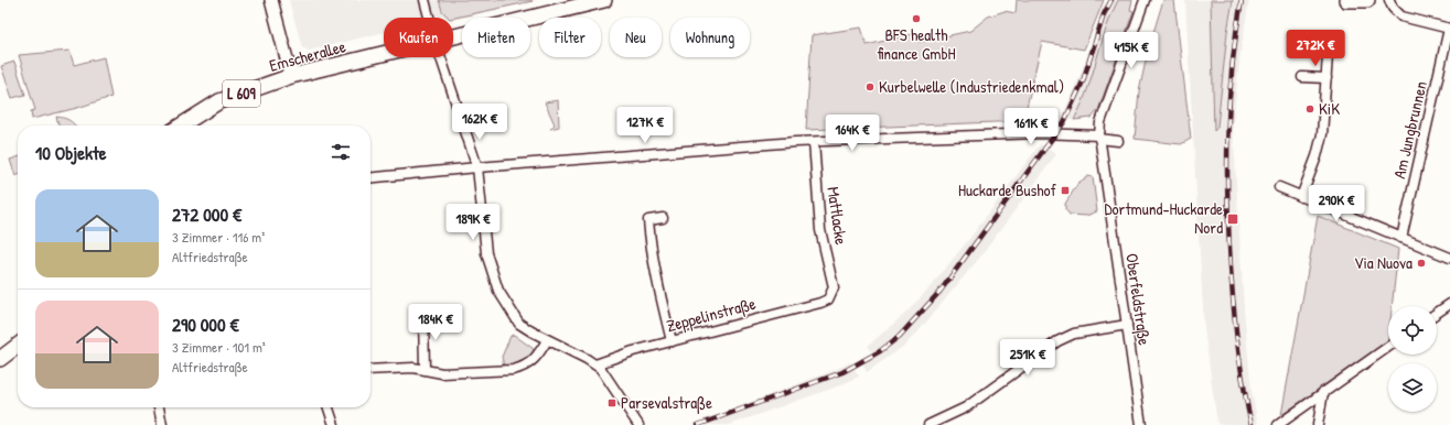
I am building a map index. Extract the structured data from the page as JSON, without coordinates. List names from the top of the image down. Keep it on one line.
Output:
{"streets":{"main road":["Emscherallee","L 609"],"street":["Am Jungbrunnen","Mattlacke","Oberfeldstraße","Zeppelinstraße"]},"crossings":[["Mattlacke","Zeppelinstraße"]],"places":{"other":["BFS health finance GmbH","Kurbelwelle (Industriedenkmal)","KiK","Via Nuova"],"transit":["Huckarde Bushof","Dortmund-Huckarde Nord","Parsevalstraße"]},"page":{"chip":["Kaufen","Mieten","Filter","Neu","Wohnung"],"price":["272K €","415K €","162K €","127K €","161K €","164K €","290K €","189K €","184K €","251K €"],"heading":"10 Objekte","list":[{"name":"272 000 €","note":"3 Zimmer · 116 m² · Altfriedstraße"},{"name":"290 000 €","note":"3 Zimmer · 101 m² · Altfriedstraße"}]}}
